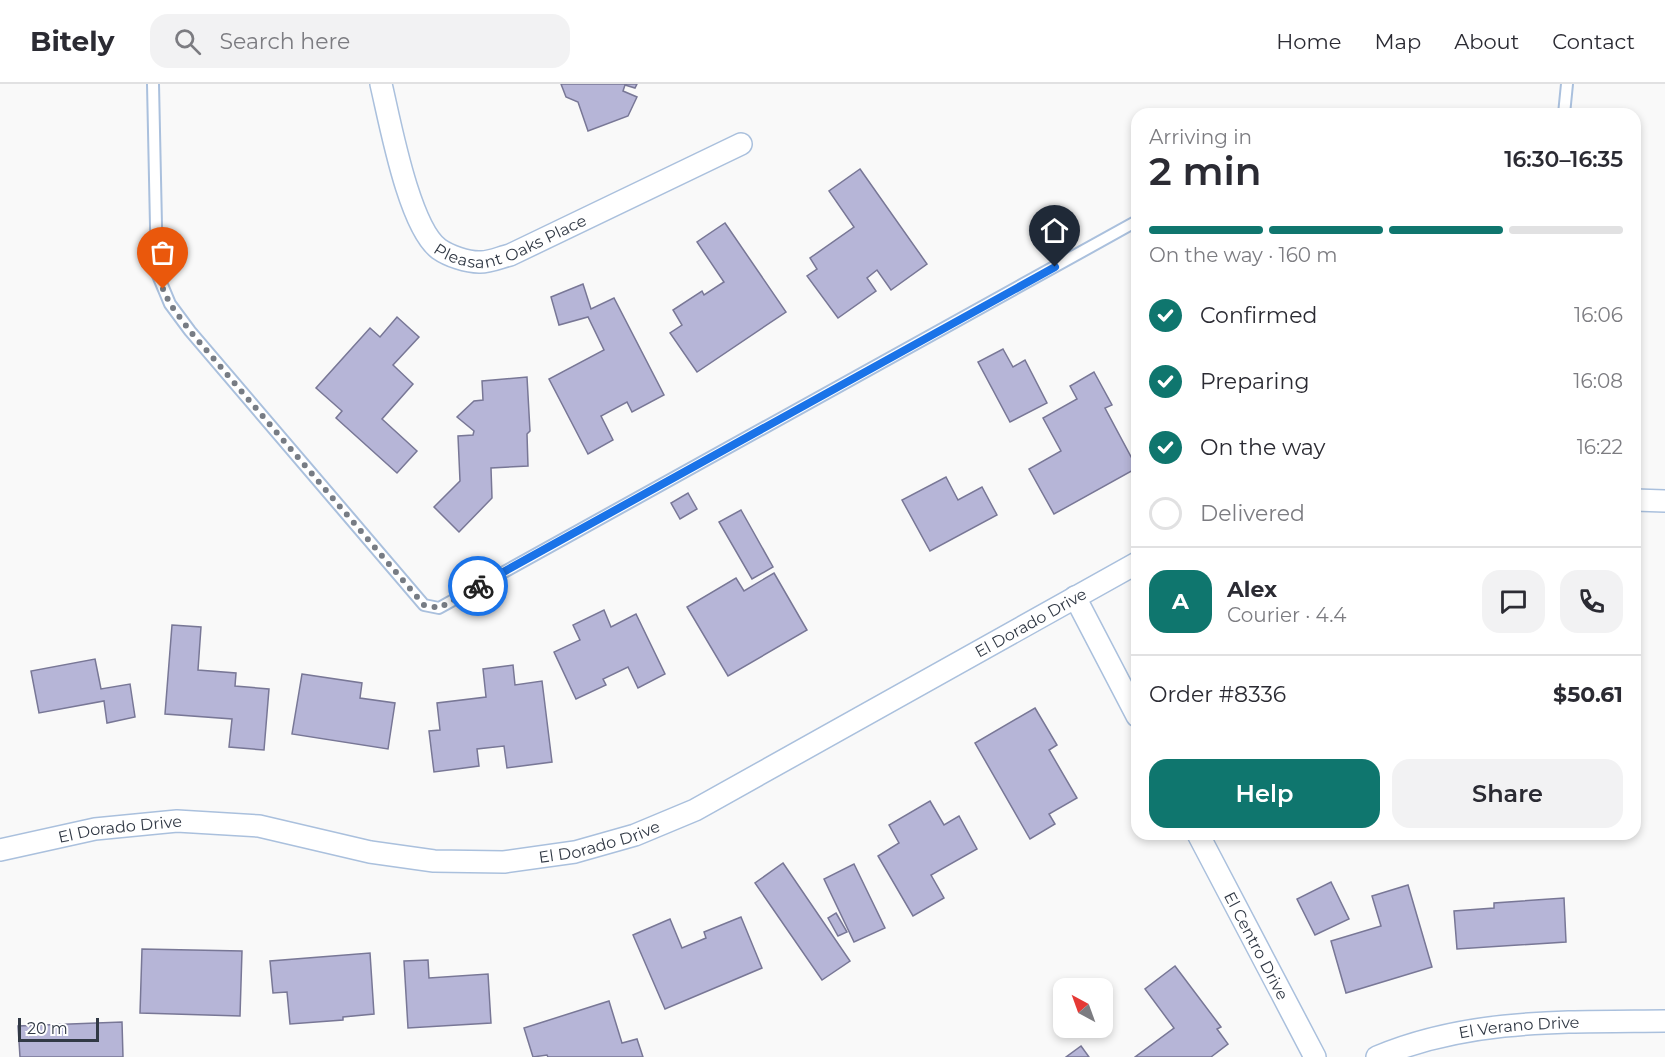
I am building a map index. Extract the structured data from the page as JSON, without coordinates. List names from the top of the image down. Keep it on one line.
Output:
{"streets":{"street":["Pleasant Oaks Place","El Dorado Drive","El Centro Drive","El Verano Drive"]},"scale_bar":"20 m","north":"top left","page":{"header":"Bitely","search":"Search here","nav":["Home","Map","About","Contact"],"heading":["2 min","Arriving in","16:30–16:35"],"panel":["Alex","Courier · 4.4","Order #8336","$50.61"],"bar":"On the way · 160 m","list":[["Confirmed","16:06"],["Preparing","16:08"],["On the way","16:22"],"Delivered"],"round":"A","buttons":["Help","Share"],"scale":"20 m"}}
